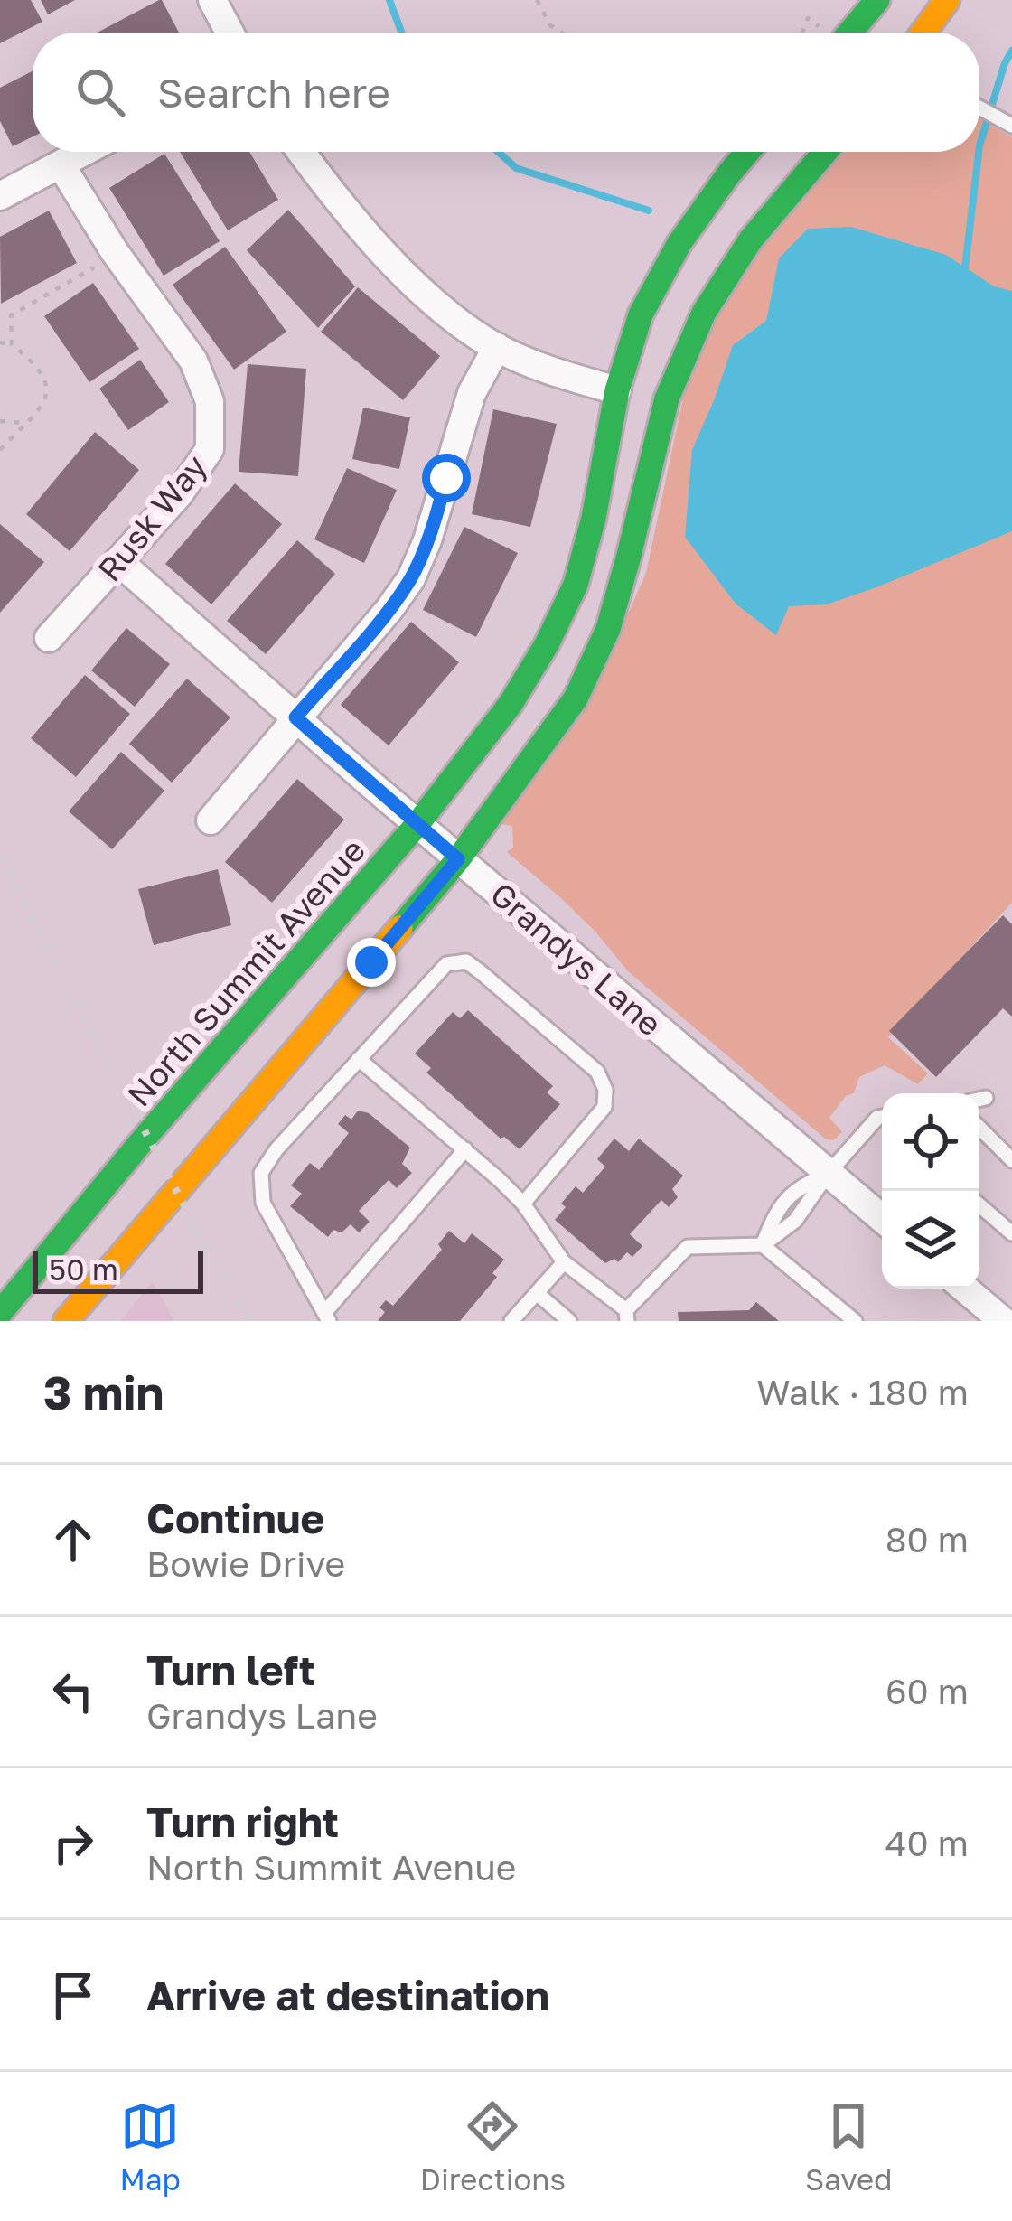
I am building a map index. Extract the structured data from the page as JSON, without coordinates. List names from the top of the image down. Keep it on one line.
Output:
{"streets":{"main road":["North Summit Avenue"],"street":["Rusk Way","Grandys Lane"]},"crossings":[["Rusk Way","Grandys Lane"],["Grandys Lane","North Summit Avenue"]],"scale_bar":"50 m","page":{"search":"Search here","scale":"50 m","heading":["3 min","Walk · 180 m"],"list":[["Continue","Bowie Drive","80 m"],["Turn left","Grandys Lane","60 m"],["Turn right","North Summit Avenue","40 m"],"Arrive at destination"],"nav":["Map","Directions","Saved"]}}
